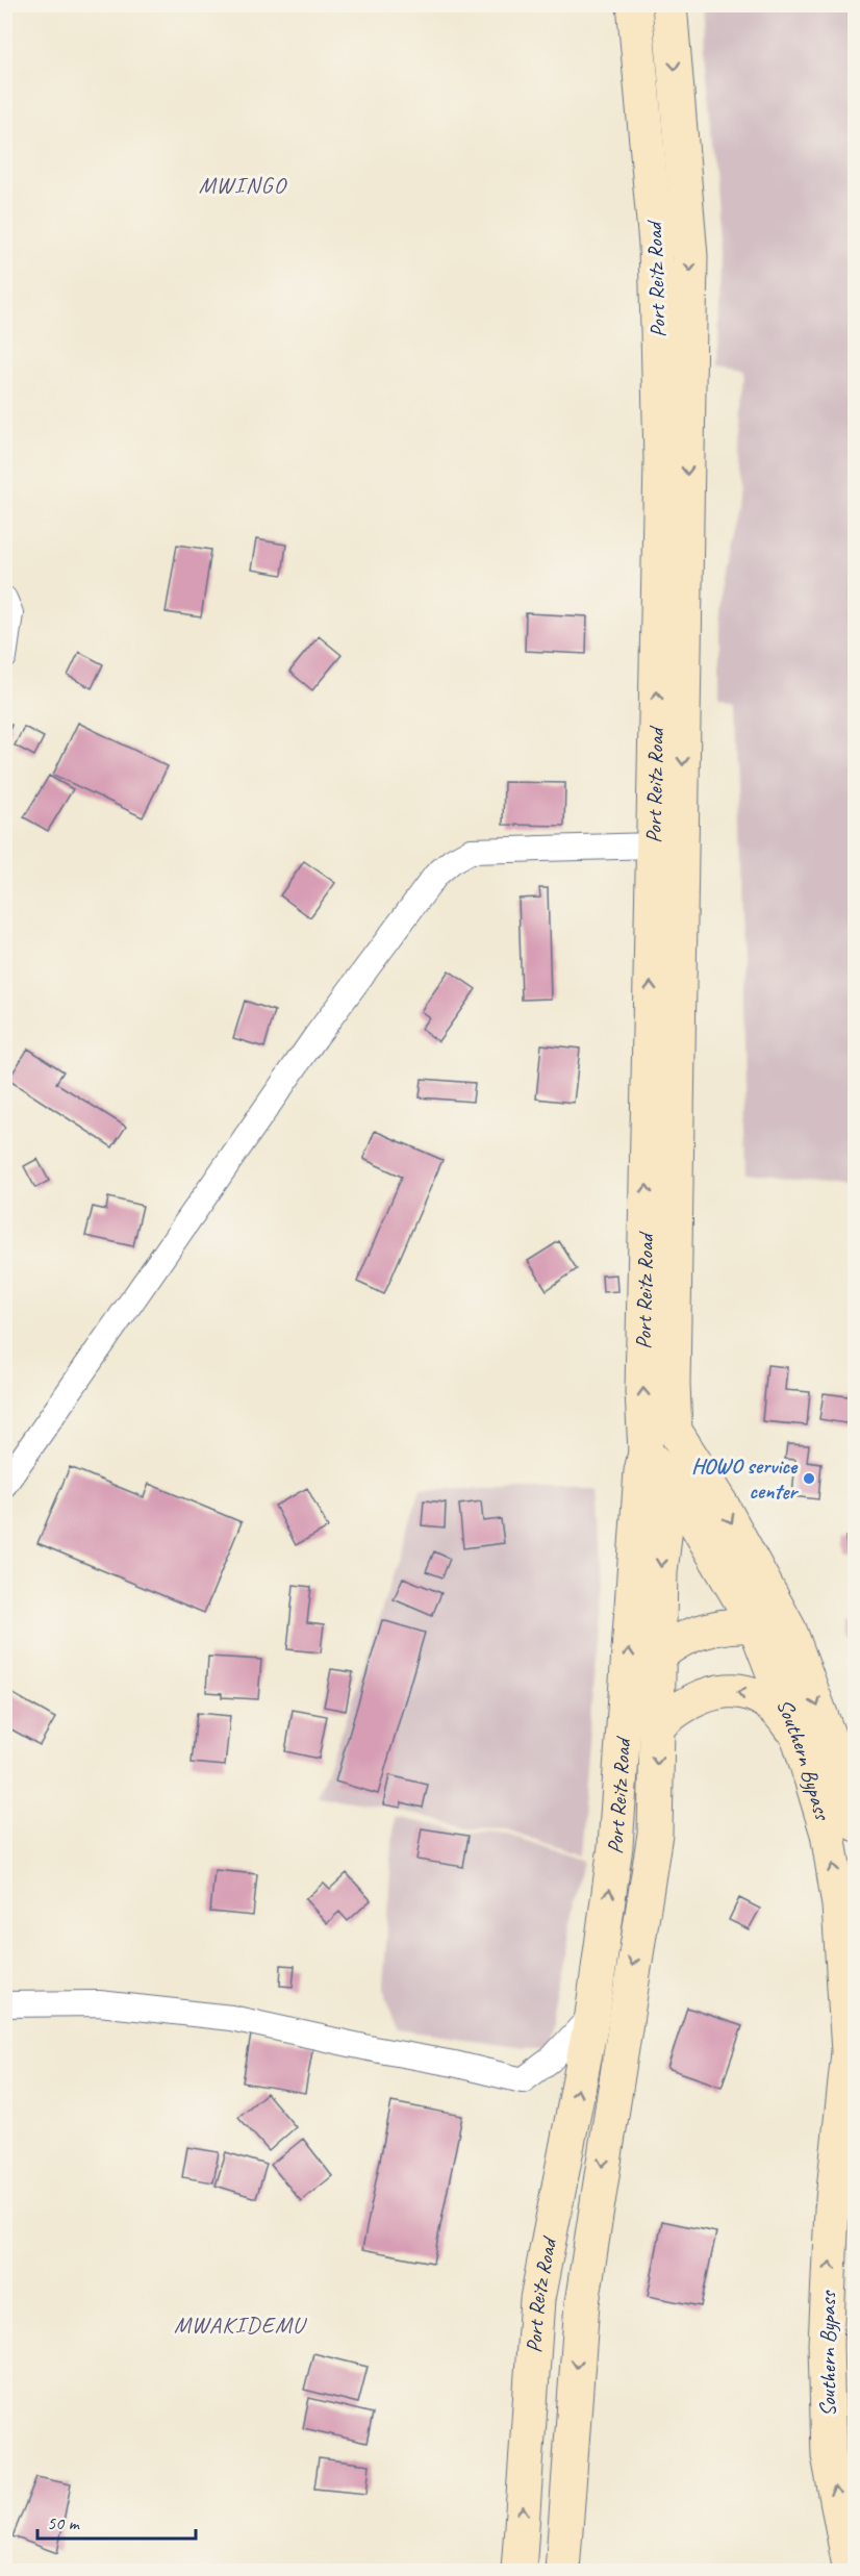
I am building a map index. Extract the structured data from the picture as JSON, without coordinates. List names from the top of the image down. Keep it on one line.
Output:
{"streets":{"main road":["Port Reitz Road","Southern Bypass"]},"crossings":[["Port Reitz Road","Southern Bypass"]],"districts":["MWINGO","MWAKIDEMU"],"places":["HOWO service center"],"scale_bar":"50 m"}
